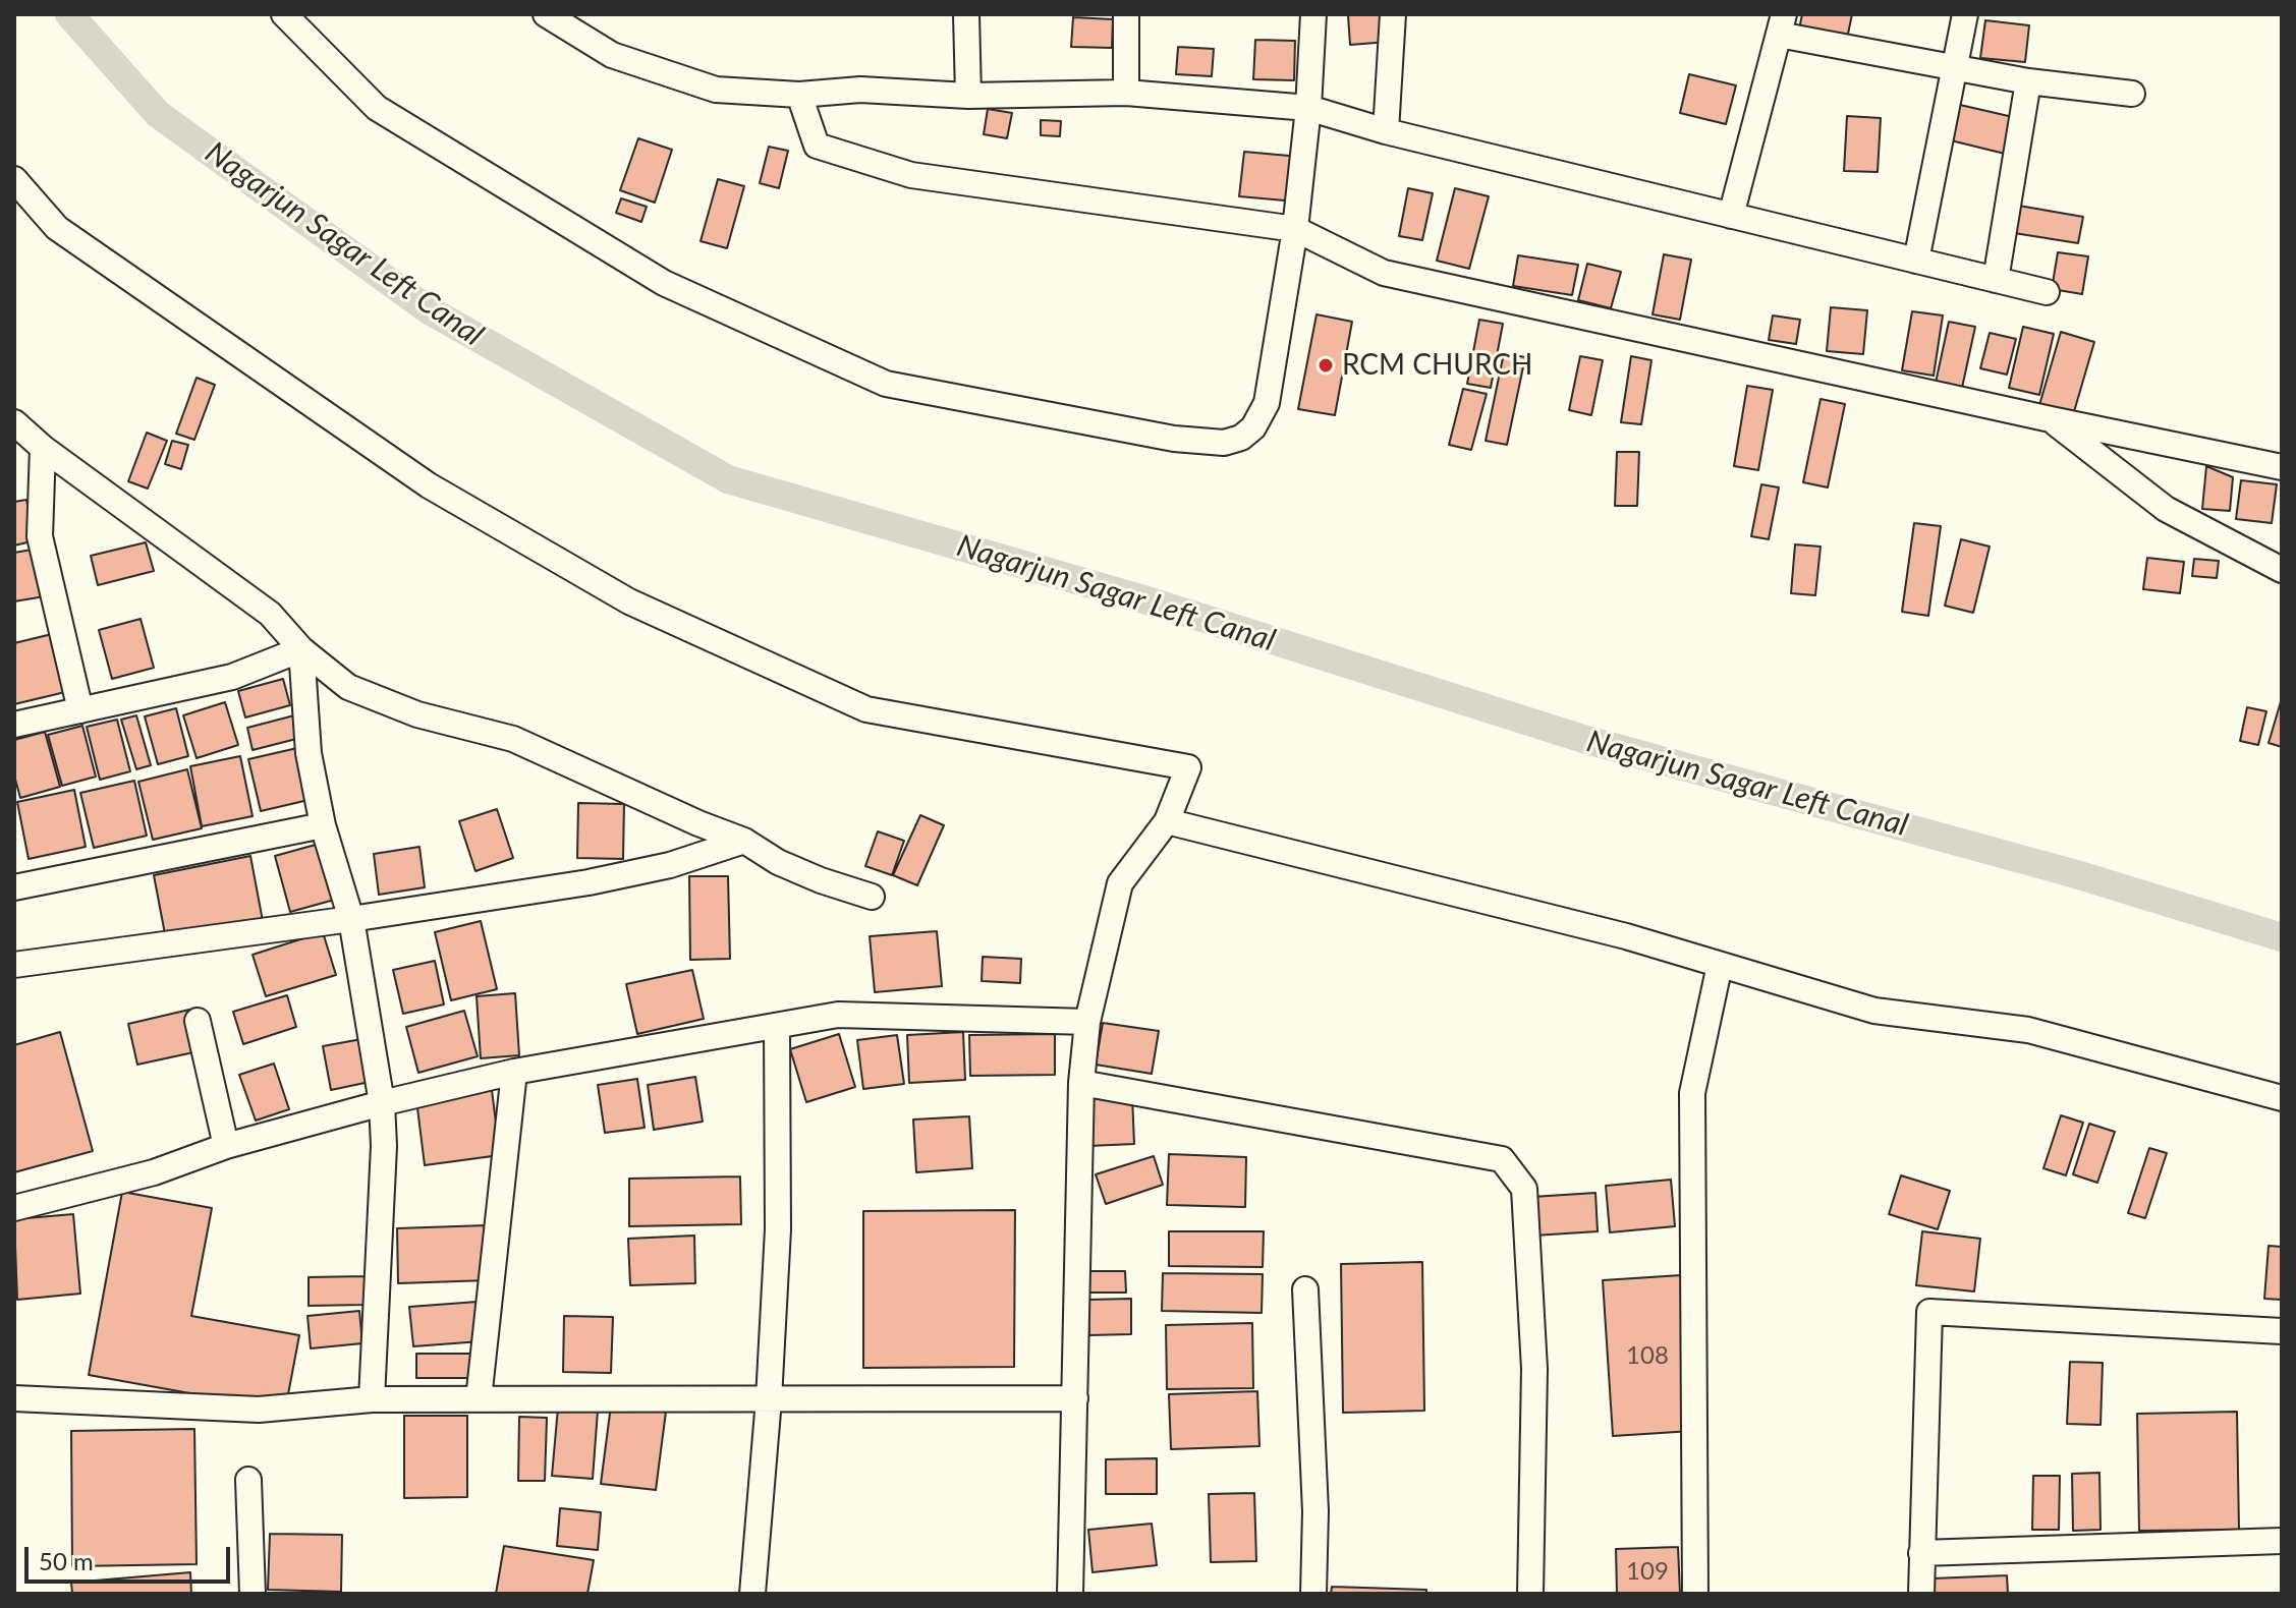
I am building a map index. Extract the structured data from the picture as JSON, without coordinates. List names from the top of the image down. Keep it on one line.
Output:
{"water":["Nagarjun Sagar Left Canal"],"places":["RCM CHURCH"],"house_numbers":["108","109"],"scale_bar":"50 m"}
